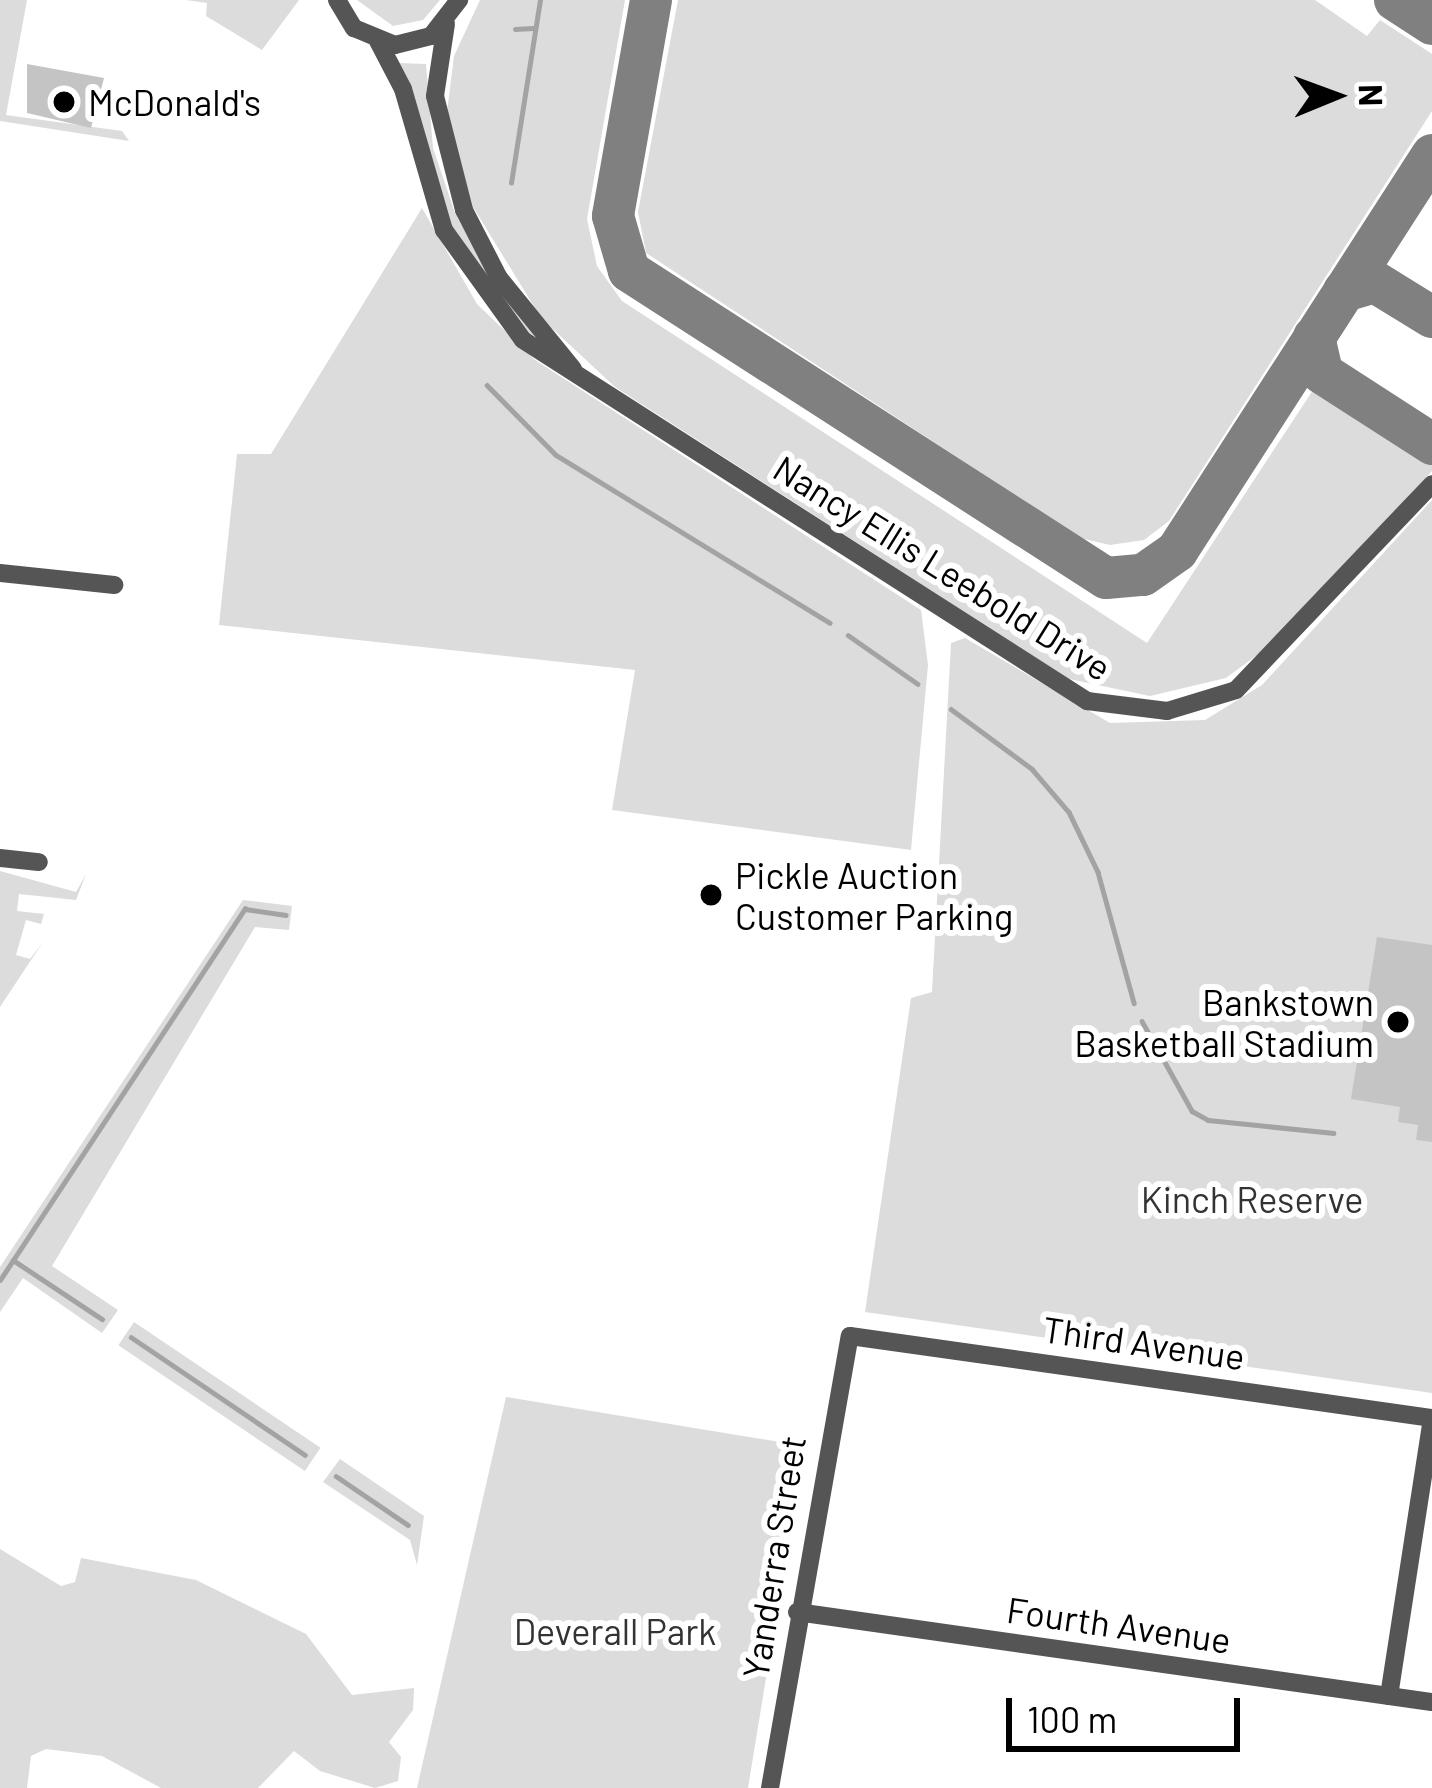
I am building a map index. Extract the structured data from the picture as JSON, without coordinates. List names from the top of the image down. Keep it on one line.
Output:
{"streets":{"street":["Nancy Ellis Leebold Drive","Third Avenue","Yanderra Street","Fourth Avenue"]},"crossings":[["Third Avenue","Yanderra Street"],["Yanderra Street","Fourth Avenue"]],"parks":["Kinch Reserve","Deverall Park"],"places":["McDonald's","Pickle Auction Customer Parking","Bankstown Basketball Stadium"],"scale_bar":"100 m","north":"right"}
